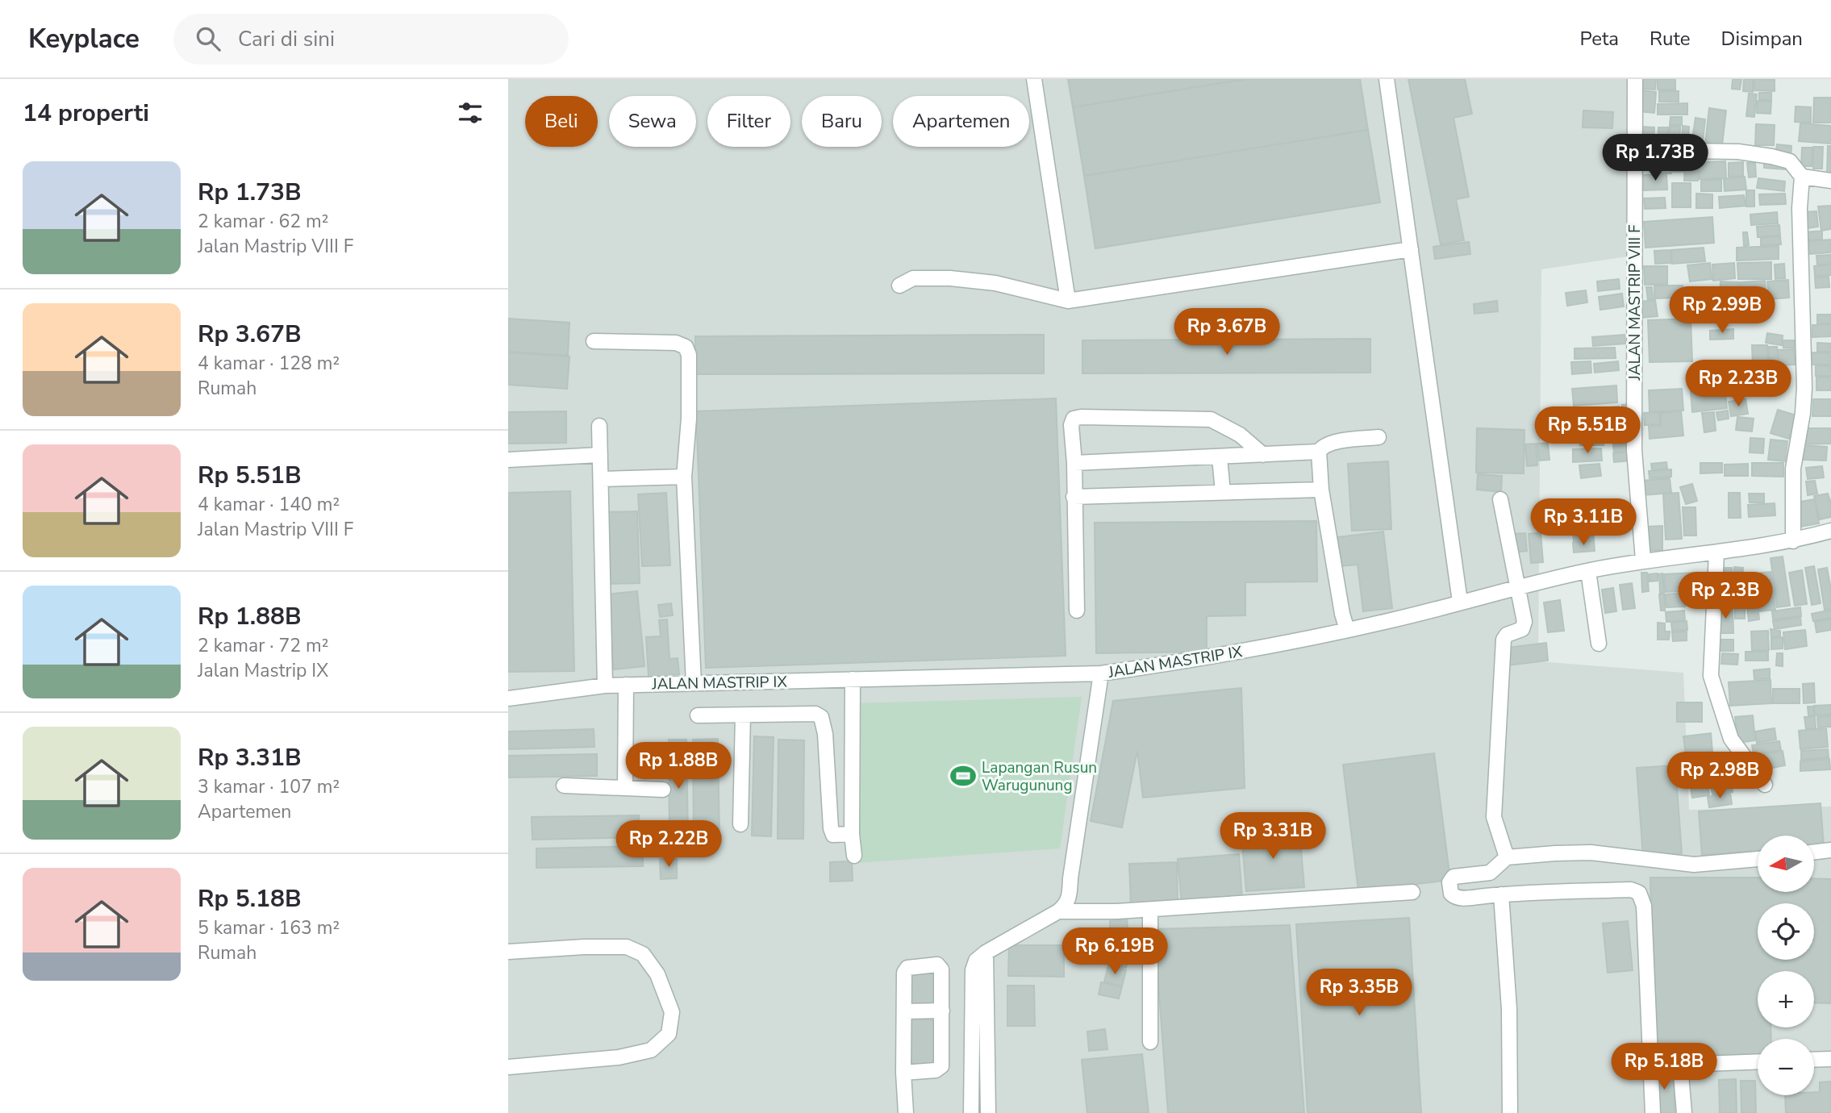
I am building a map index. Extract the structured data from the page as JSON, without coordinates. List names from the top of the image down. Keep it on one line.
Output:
{"streets":{"street":["JALAN MASTRIP VIII F","JALAN MASTRIP IX"]},"crossings":[["JALAN MASTRIP VIII F","JALAN MASTRIP IX"]],"places":{"sports":["Lapangan Rusun Warugunung"]},"north":"left","page":{"header":"Keyplace","search":"Cari di sini","nav":["Peta","Rute","Disimpan"],"heading":"14 properti","chip":["Beli","Sewa","Filter","Baru","Apartemen"],"price":["Rp 1.73B","Rp 2.99B","Rp 3.67B","Rp 2.23B","Rp 5.51B","Rp 3.11B","Rp 2.3B","Rp 1.88B","Rp 2.98B","Rp 3.31B","Rp 2.22B","Rp 6.19B","Rp 3.35B","Rp 5.18B"],"list":[{"name":"Rp 1.73B","note":"2 kamar · 62 m² · Jalan Mastrip VIII F"},{"name":"Rp 3.67B","note":"4 kamar · 128 m² · Rumah"},{"name":"Rp 5.51B","note":"4 kamar · 140 m² · Jalan Mastrip VIII F"},{"name":"Rp 1.88B","note":"2 kamar · 72 m² · Jalan Mastrip IX"},{"name":"Rp 3.31B","note":"3 kamar · 107 m² · Apartemen"},{"name":"Rp 5.18B","note":"5 kamar · 163 m² · Rumah"}],"map_buttons":["+","−"]}}
